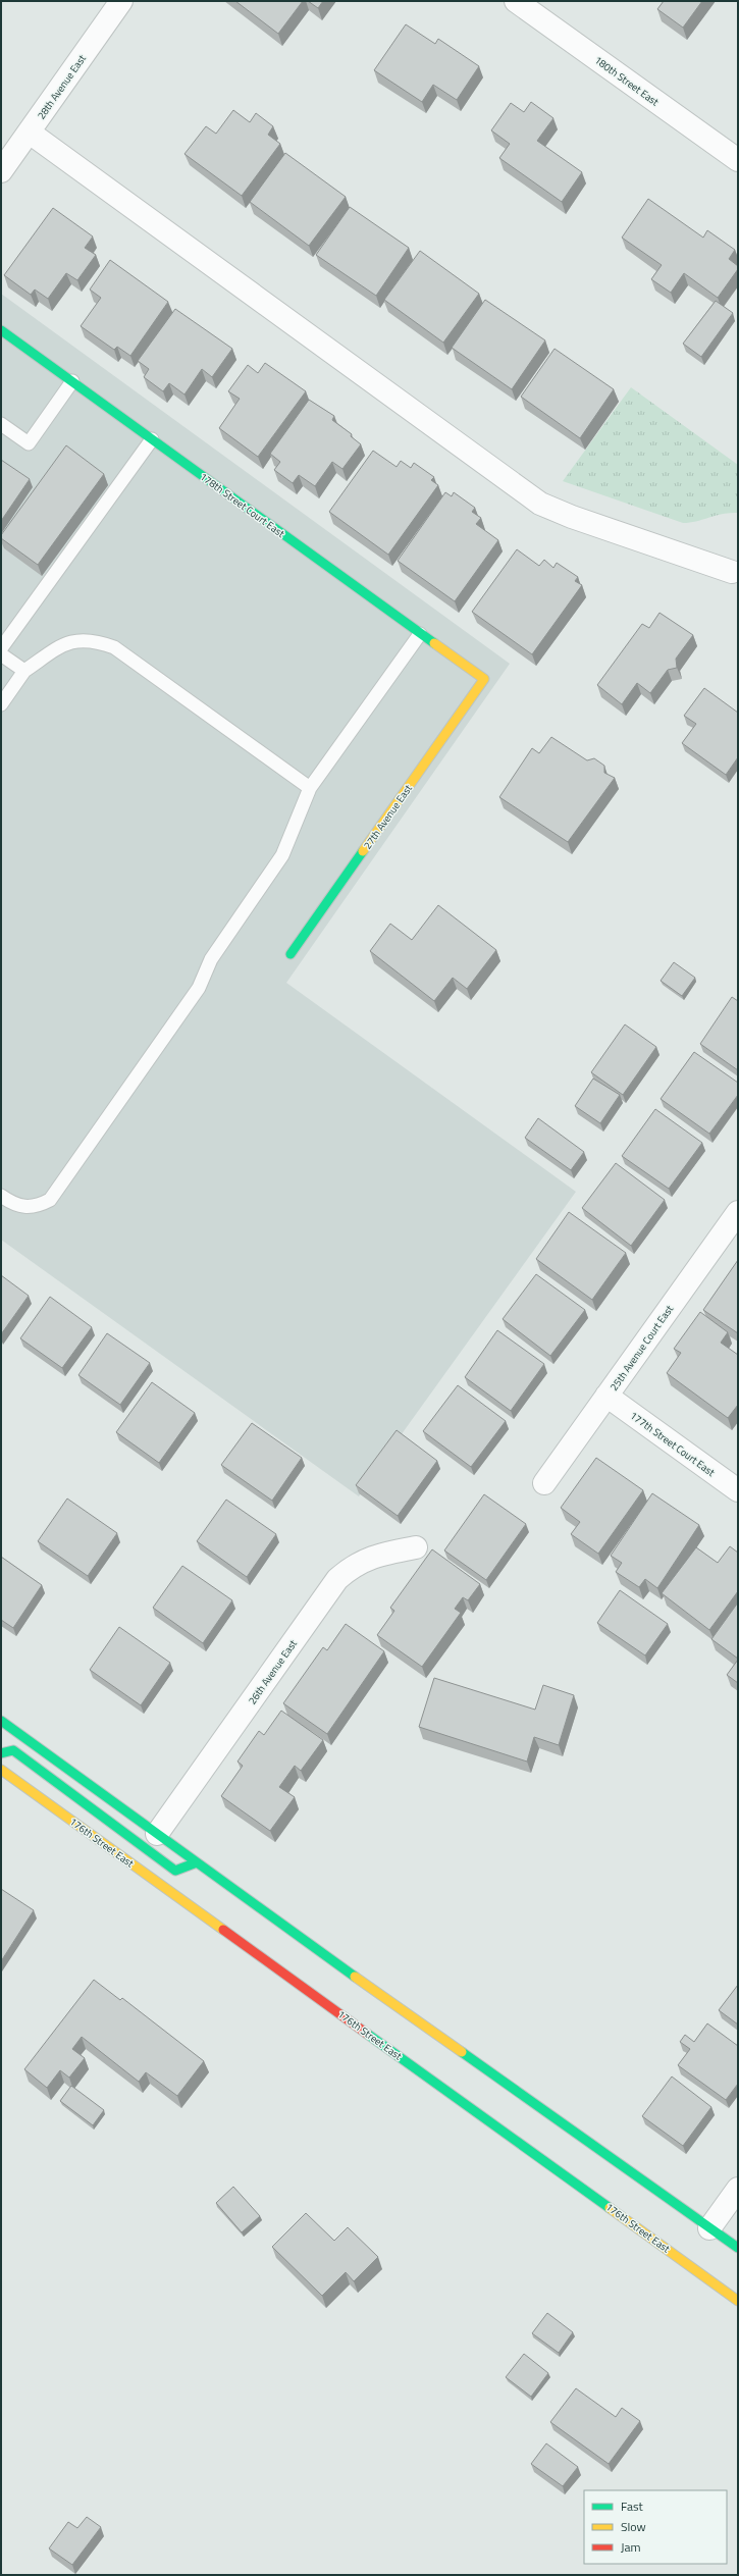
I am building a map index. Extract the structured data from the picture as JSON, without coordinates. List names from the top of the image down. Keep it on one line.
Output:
{"streets":{"main road":["178th Street Court East","27th Avenue East","176th Street East"],"street":["180th Street East","28th Avenue East","25th Avenue Court East","177th Street Court East","26th Avenue East"]},"crossings":[["178th Street Court East","27th Avenue East"],["25th Avenue Court East","177th Street Court East"]],"legend":["Fast","Slow","Jam"]}
